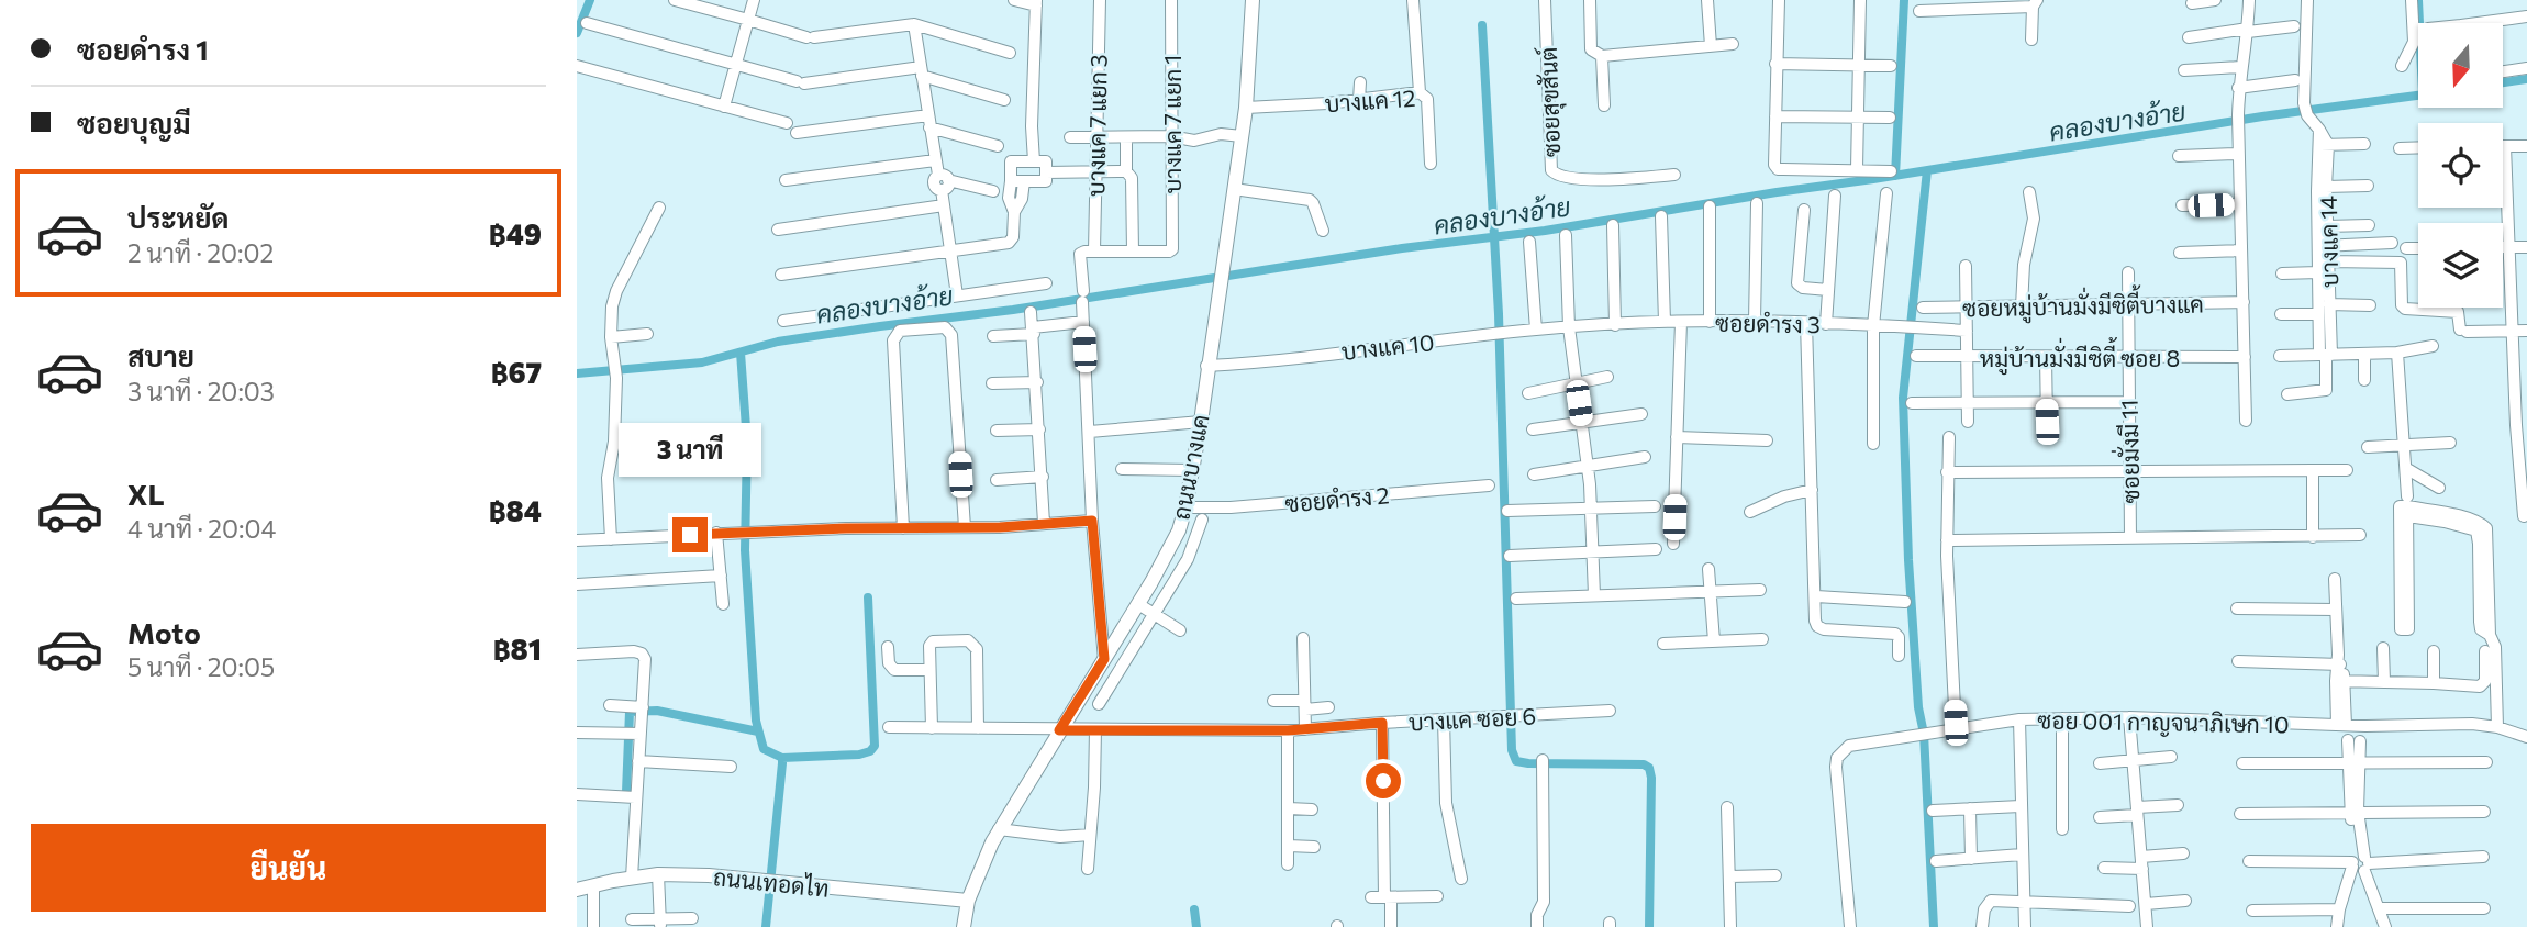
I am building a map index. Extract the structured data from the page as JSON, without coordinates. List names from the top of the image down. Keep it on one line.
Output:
{"streets":{"main road":["ถนนบางแค","ถนนเทอดไท"],"street":["บางแค 12","ซอยสุขสันต์","บางแค 7 แยก 1","บางแค 7 แยก 3","บางแค 14","ซอยหมู่บ้านมั่งมีซิตี้บางแค","ซอยดำรง 3","บางแค 10","หมู่บ้านมั่งมีซิตี้ ซอย 8","ซอยมั่งมี 11","ซอยดำรง 2","บางแค ซอย 6","ซอย 001 กาญจนาภิเษก 10"]},"crossings":[["บางแค 12","ถนนบางแค"],["ซอยหมู่บ้านมั่งมีซิตี้บางแค","ซอยมั่งมี 11"],["ซอยดำรง 3","บางแค 10"],["บางแค 10","ถนนบางแค"],["หมู่บ้านมั่งมีซิตี้ ซอย 8","ซอยมั่งมี 11"],["ถนนบางแค","ซอยดำรง 2"],["ถนนบางแค","บางแค ซอย 6"],["ถนนบางแค","ถนนเทอดไท"]],"water":["คลองบางอ้าย"],"north":"bottom","page":{"banner":["ซอยดำรง 1","ซอยบุญมี"],"list":[{"name":"ประหยัด","note":"2 นาที · 20:02","value":"฿49"},{"name":"สบาย","note":"3 นาที · 20:03","value":"฿67"},{"name":"XL","note":"4 นาที · 20:04","value":"฿84"},{"name":"Moto","note":"5 นาที · 20:05","value":"฿81"}],"bubble":"3 นาที","buttons":"ยืนยัน"}}
